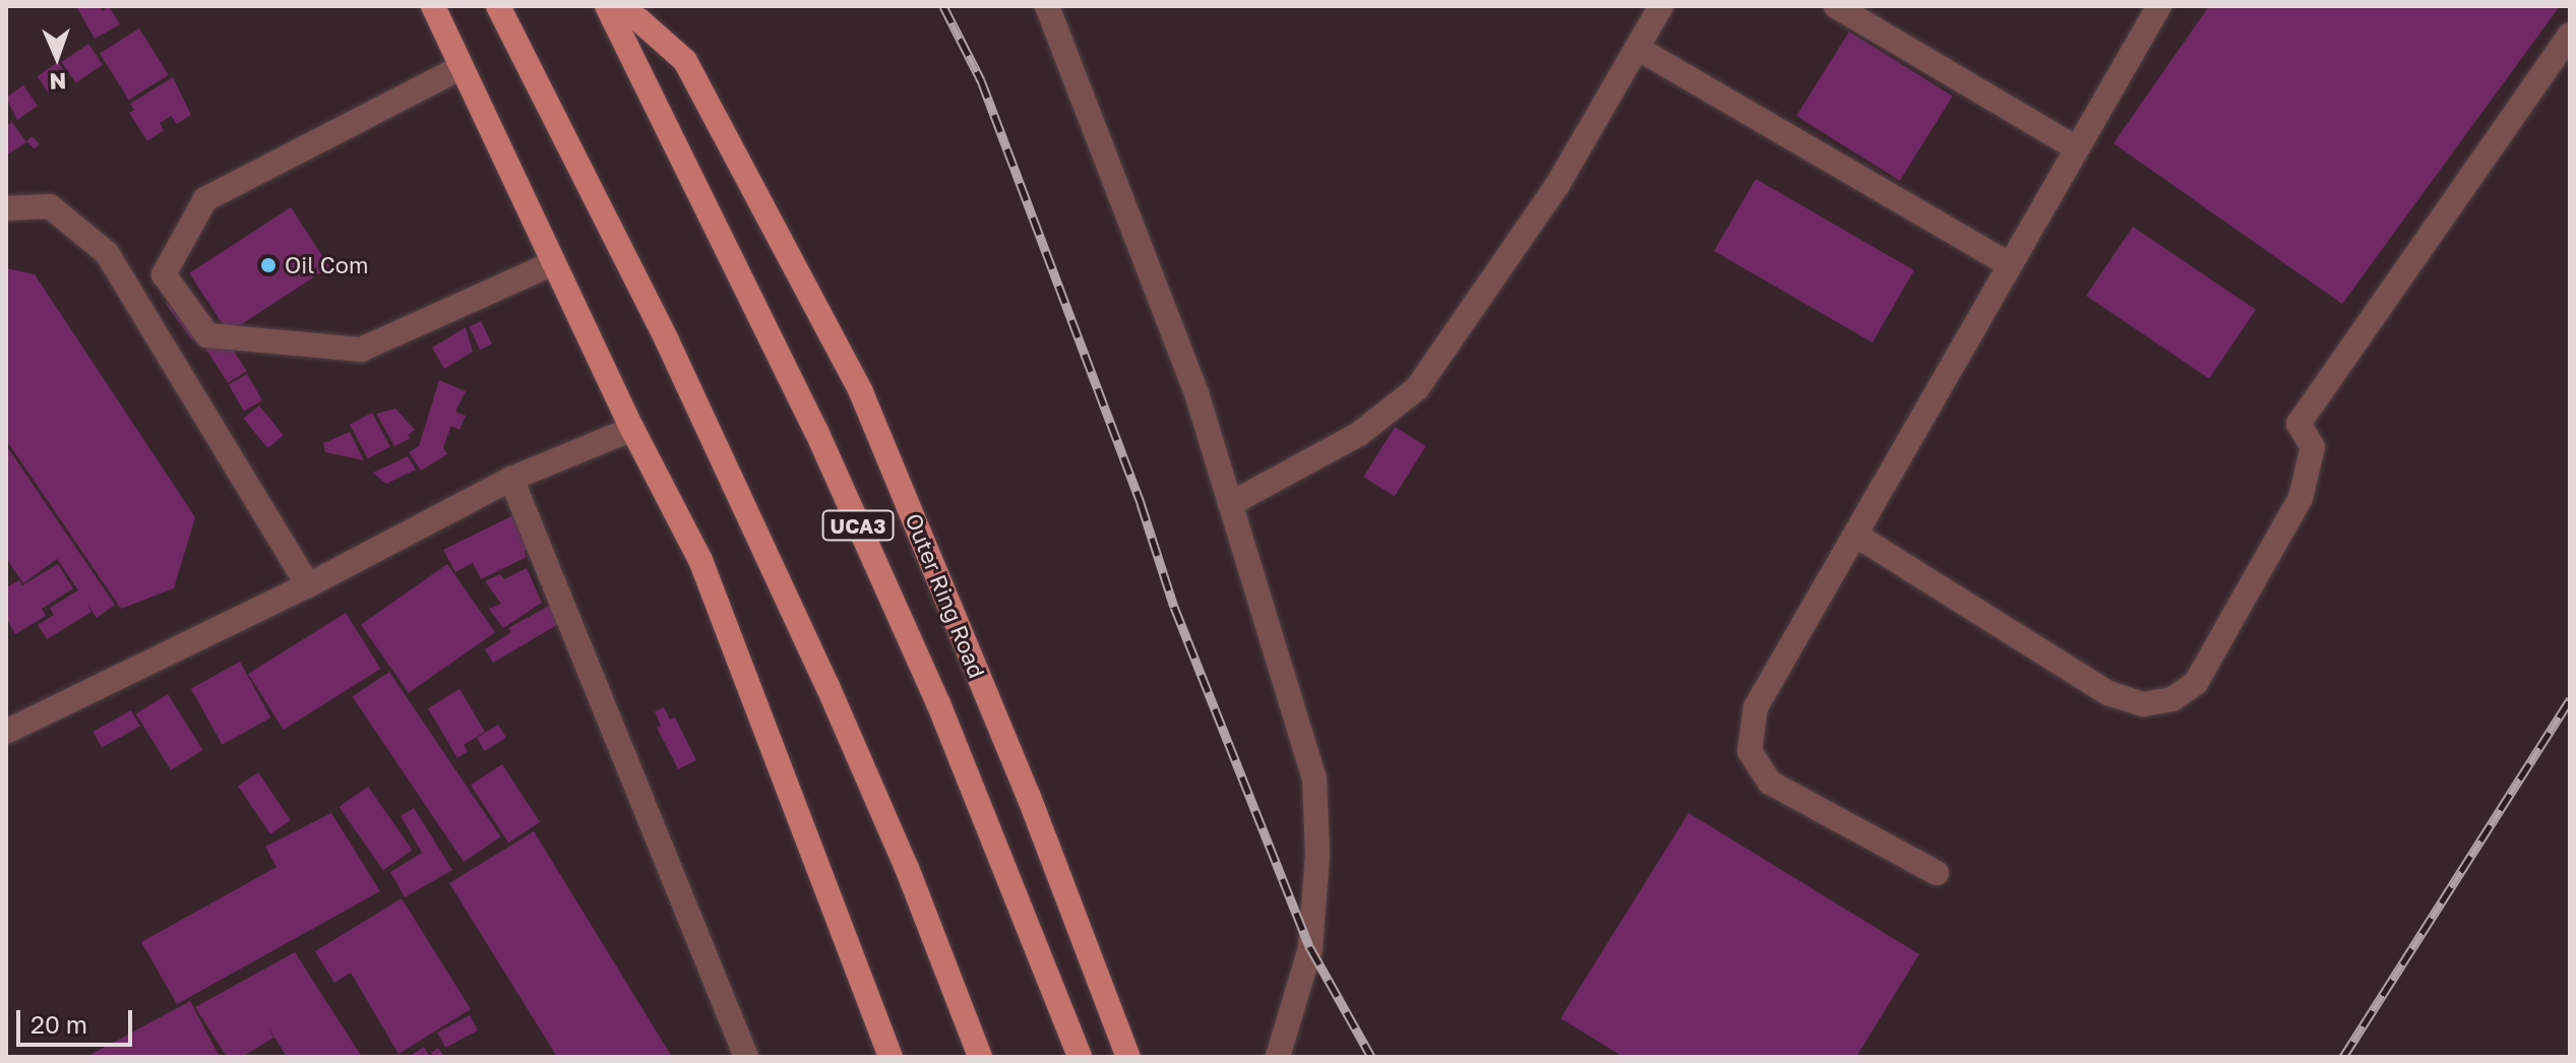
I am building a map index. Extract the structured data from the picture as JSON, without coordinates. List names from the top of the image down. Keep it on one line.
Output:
{"streets":{"main road":["UCA3","Outer Ring Road"]},"places":["Oil Com"],"scale_bar":"20 m","north":"bottom"}
